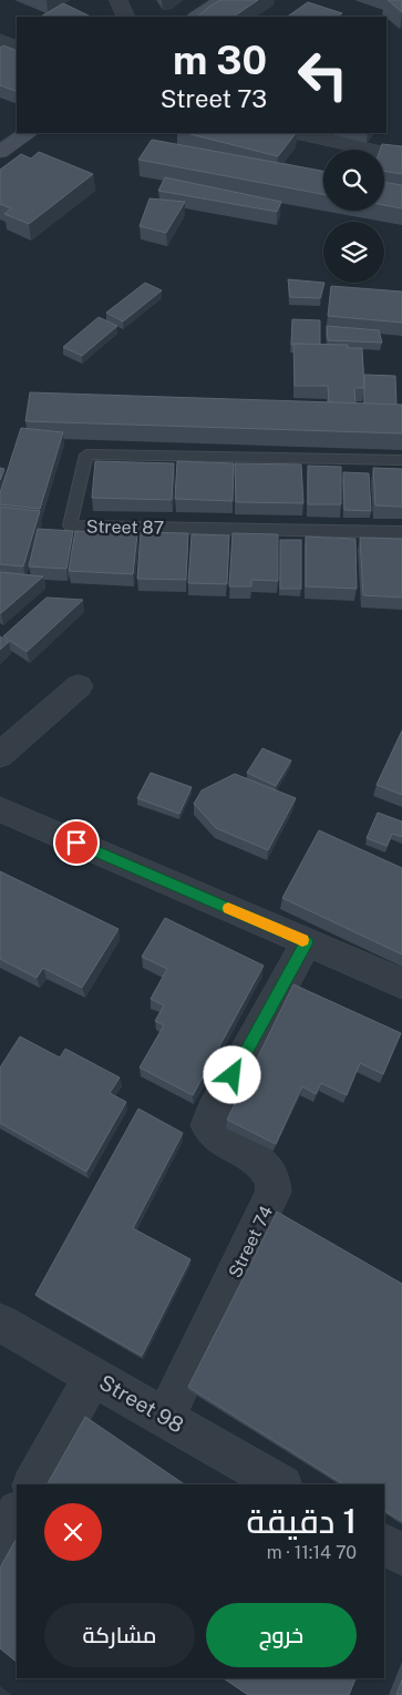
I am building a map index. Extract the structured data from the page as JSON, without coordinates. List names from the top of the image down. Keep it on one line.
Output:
{"streets":{"street":["Street 74","Street 98"],"lane":["Street 87"]},"crossings":[["Street 74","Street 98"]],"page":{"turn":["30 m","Street 73"],"heading":["1 دقيقة","70 m · 11:14"],"buttons":["خروج","مشاركة"]}}
